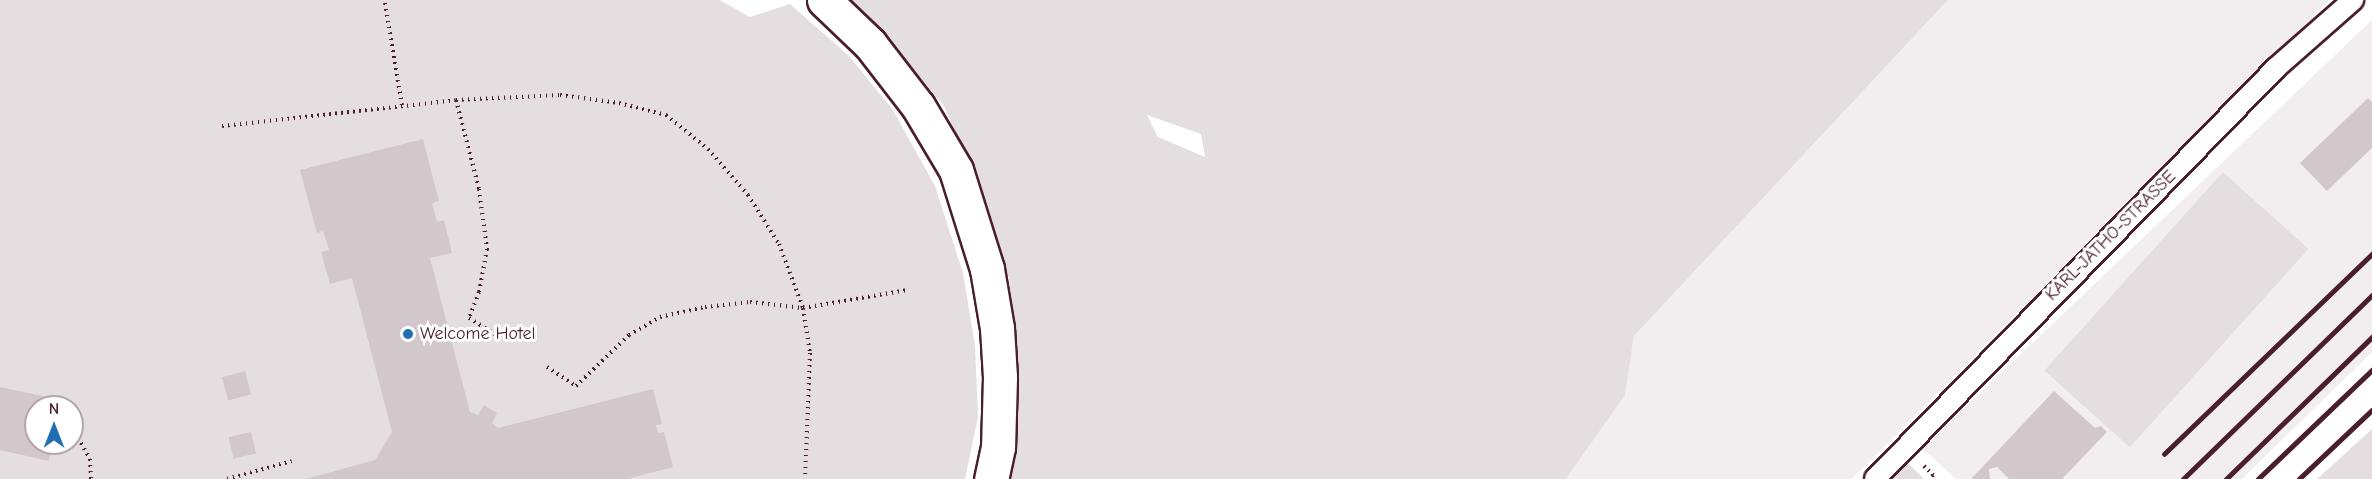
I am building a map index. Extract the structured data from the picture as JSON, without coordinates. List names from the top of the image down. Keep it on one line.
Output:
{"streets":{"lane":["KARL-JATHO-STRASSE"]},"places":["Welcome Hotel"],"north":"top"}
